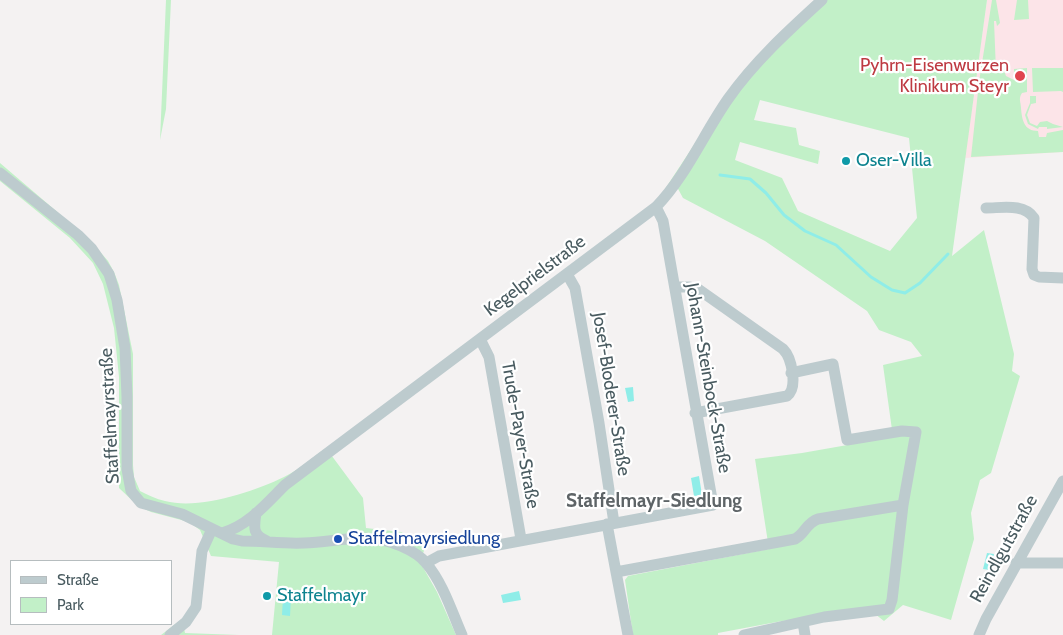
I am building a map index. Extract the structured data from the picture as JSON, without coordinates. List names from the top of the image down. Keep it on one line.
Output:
{"streets":{"street":["Kegelprielstraße","Johann-Steinbock-Straße","Josef-Bloderer-Straße","Staffelmayrstraße","Trude-Payer-Straße","Reindlgutstraße"]},"crossings":[["Kegelprielstraße","Johann-Steinbock-Straße"],["Kegelprielstraße","Josef-Bloderer-Straße"],["Kegelprielstraße","Staffelmayrstraße"],["Kegelprielstraße","Trude-Payer-Straße"],["Johann-Steinbock-Straße","Josef-Bloderer-Straße"],["Johann-Steinbock-Straße","Staffelmayrstraße"],["Johann-Steinbock-Straße","Trude-Payer-Straße"]],"districts":["Staffelmayr-Siedlung"],"places":["Pyhrn-Eisenwurzen Klinikum Steyr","Oser-Villa","Staffelmayrsiedlung","Staffelmayr"],"legend":["Straße","Park"]}
